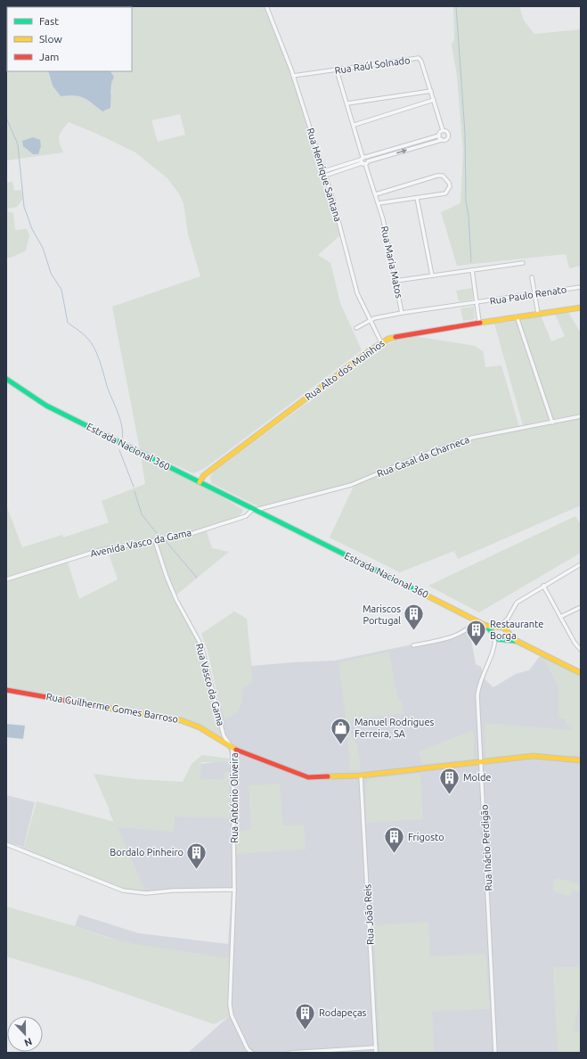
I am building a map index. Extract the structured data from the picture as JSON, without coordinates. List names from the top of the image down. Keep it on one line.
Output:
{"streets":{"street":["Rua Raúl Solnado","Rua Henrique Santana","Rua Maria Matos","Rua Paulo Renato","Rua Alto dos Moinhos","Estrada Nacional 360","Rua Casal da Charneca","Avenida Vasco da Gama","Rua Vasco da Gama","Rua Guilherme Gomes Barroso","Rua António Oliveira","Rua Inácio Perdigão","Rua João Reis"]},"crossings":[["Rua Raúl Solnado","Rua Henrique Santana"],["Rua Raúl Solnado","Rua Maria Matos"],["Rua Henrique Santana","Rua Alto dos Moinhos"],["Rua Maria Matos","Rua Paulo Renato"],["Rua Alto dos Moinhos","Estrada Nacional 360"],["Estrada Nacional 360","Rua Casal da Charneca"],["Estrada Nacional 360","Avenida Vasco da Gama"],["Estrada Nacional 360","Rua Inácio Perdigão"],["Rua Casal da Charneca","Avenida Vasco da Gama"],["Avenida Vasco da Gama","Rua Vasco da Gama"],["Rua Vasco da Gama","Rua Guilherme Gomes Barroso"],["Rua Vasco da Gama","Rua António Oliveira"],["Rua Guilherme Gomes Barroso","Rua António Oliveira"],["Rua António Oliveira","Rua Inácio Perdigão"],["Rua António Oliveira","Rua João Reis"]],"places":{"building":["Mariscos Portugal","Restaurante Borga","Molde","Frigosto","Bordalo Pinheiro","Rodapeças"],"shop":["Manuel Rodrigues Ferreira, SA"]},"legend":["Fast","Slow","Jam"],"north":"bottom"}
